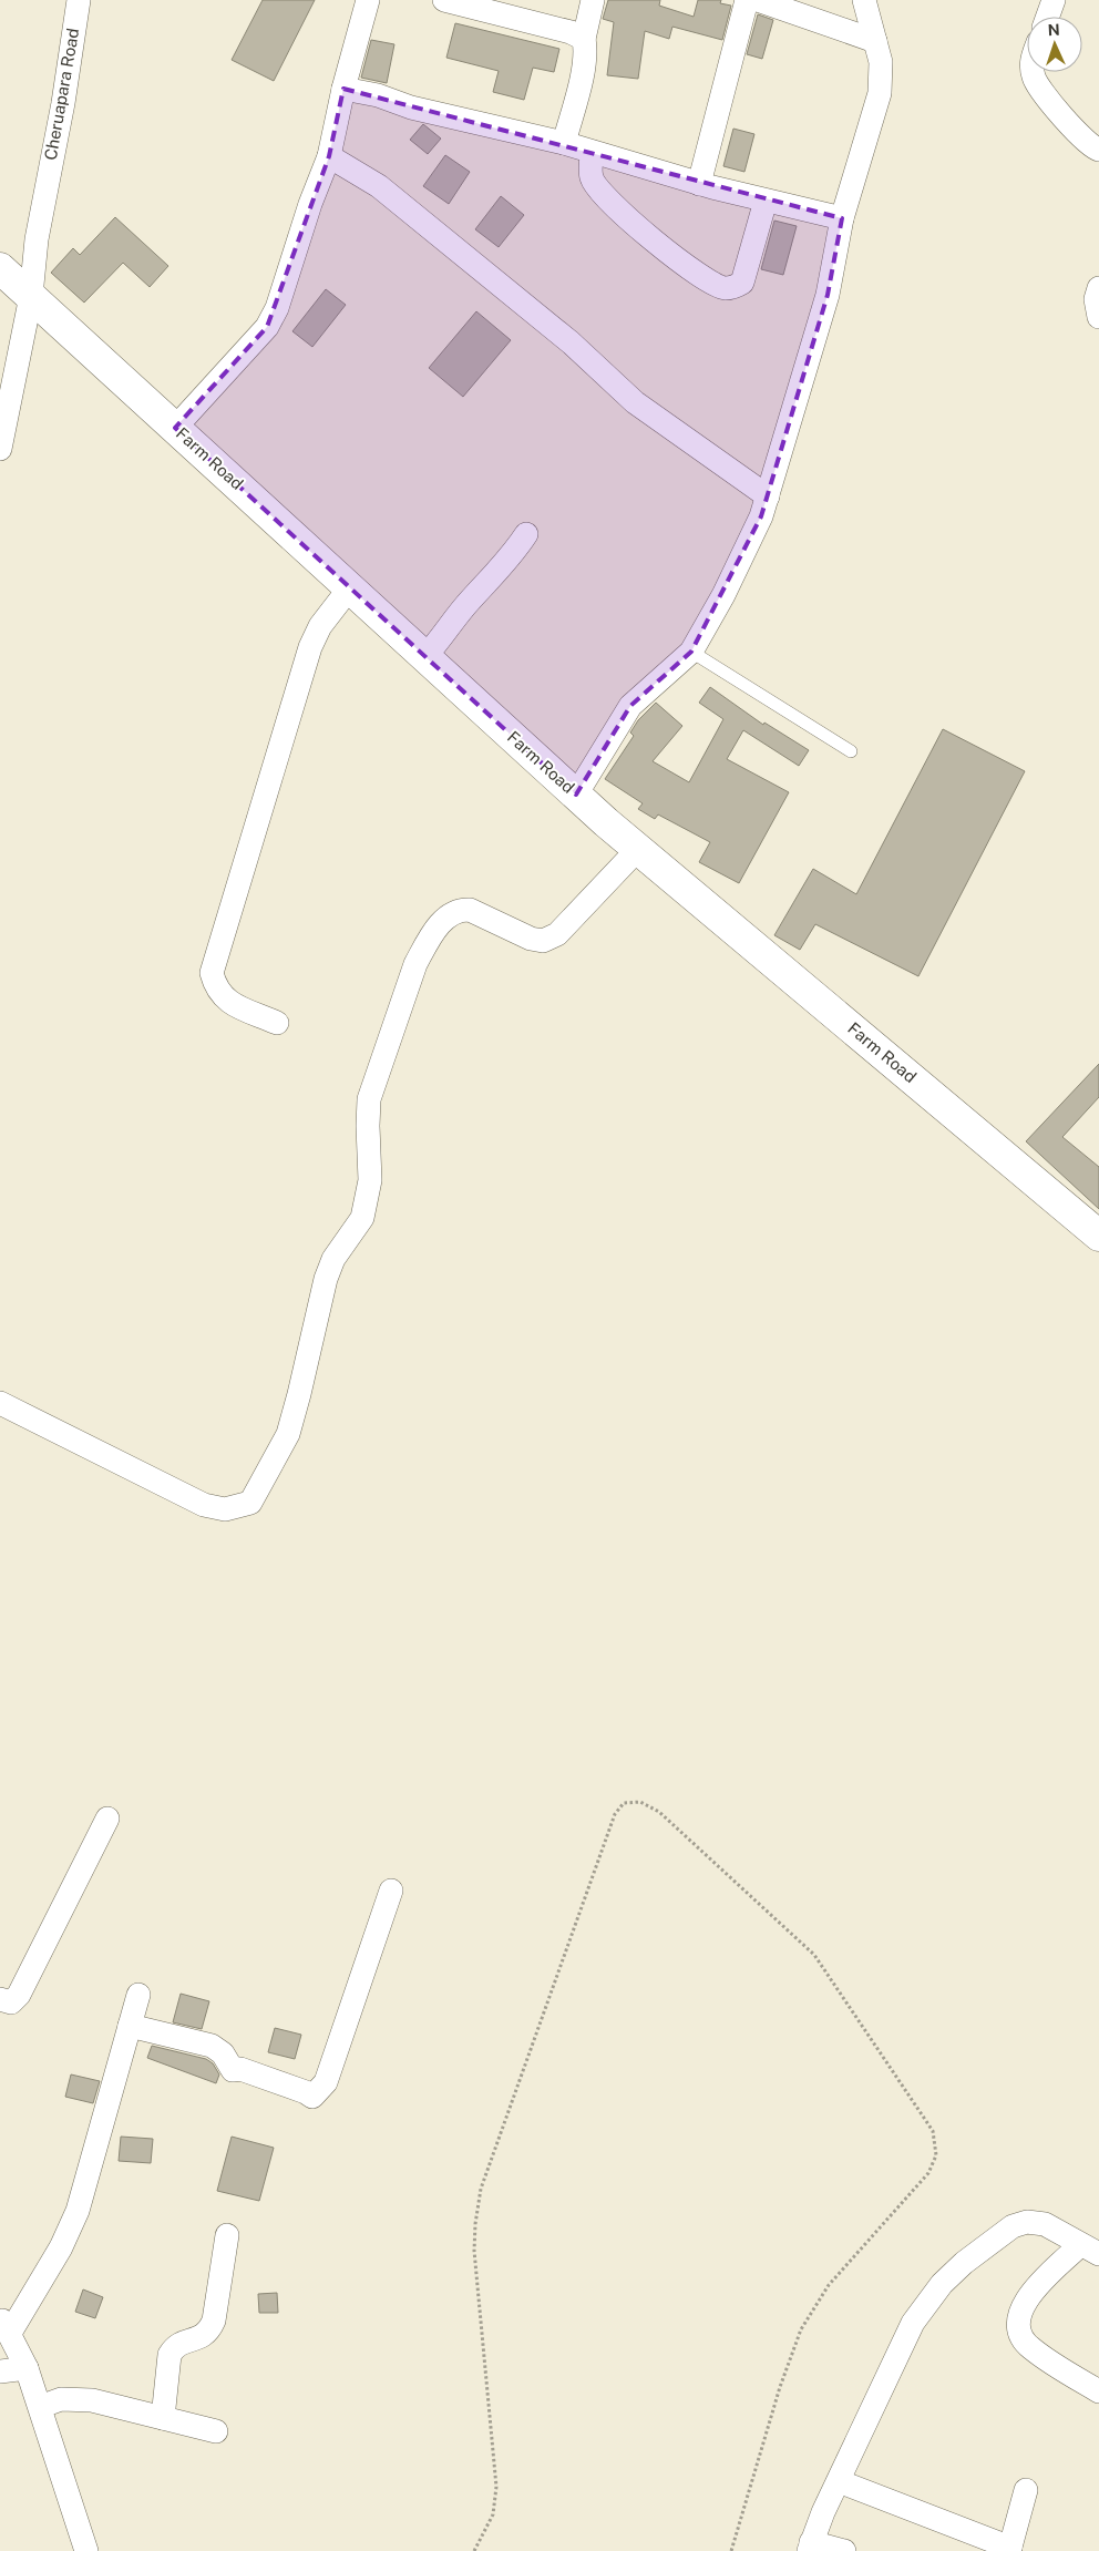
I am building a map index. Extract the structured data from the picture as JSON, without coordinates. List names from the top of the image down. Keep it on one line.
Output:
{"streets":{"main road":["Farm Road"],"street":["Cheruapara Road"]},"crossings":[["Cheruapara Road","Farm Road"]],"north":"top"}
